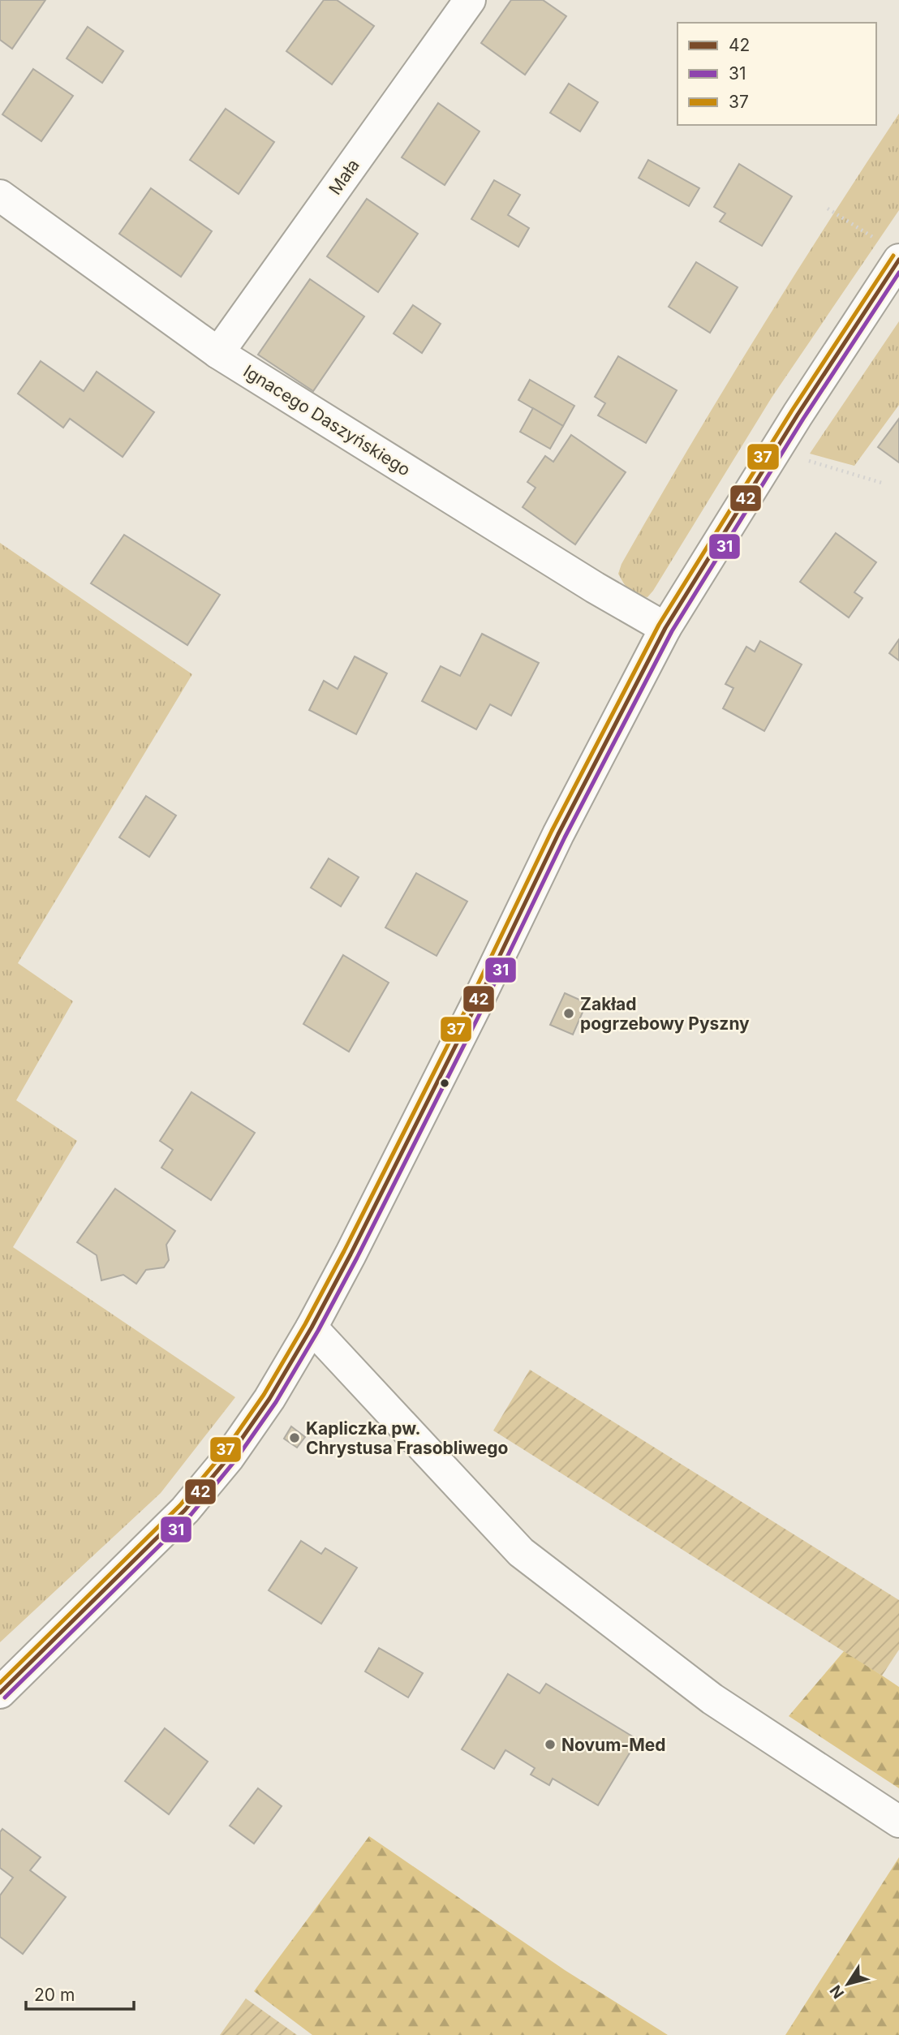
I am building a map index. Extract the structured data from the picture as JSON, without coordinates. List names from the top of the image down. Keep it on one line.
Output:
{"streets":{"street":["Mała","Ignacego Daszyńskiego"]},"crossings":[["Mała","Ignacego Daszyńskiego"]],"places":["Zakład pogrzebowy Pyszny","Kapliczka pw. Chrystusa Frasobliwego","Novum-Med"],"lines":["transit line 37","transit line 42","transit line 31"],"legend":["42","31","37"],"scale_bar":"20 m","north":"bottom left"}
